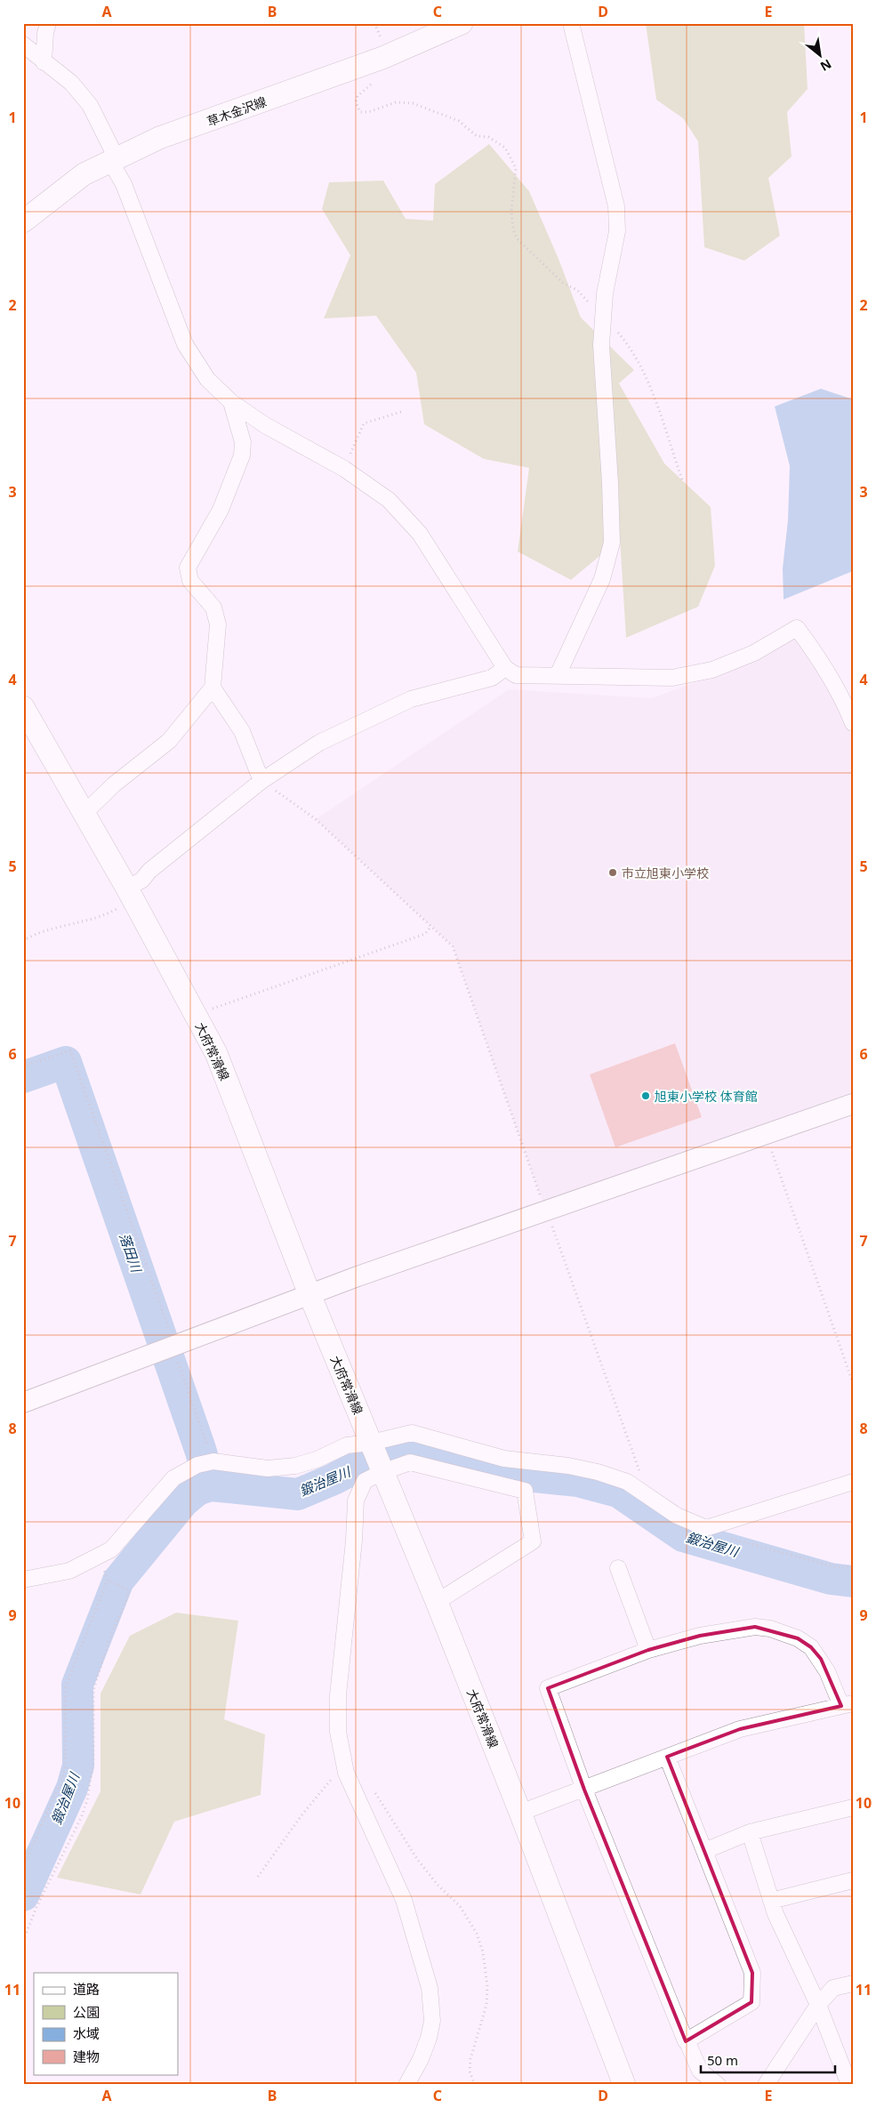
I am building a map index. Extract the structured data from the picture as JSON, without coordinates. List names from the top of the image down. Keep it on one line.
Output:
{"streets":{"main road":["草木金沢線","大府常滑線"]},"water":["落田川","鍛治屋川"],"places":["市立旭東小学校","旭東小学校 体育館"],"legend":["道路","公園","水域","建物"],"scale_bar":"50 m","north":"bottom right","grid":{"columns":["A","B","C","D","E"],"rows":["1","2","3","4","5","6","7","8","9","10","11"]}}
